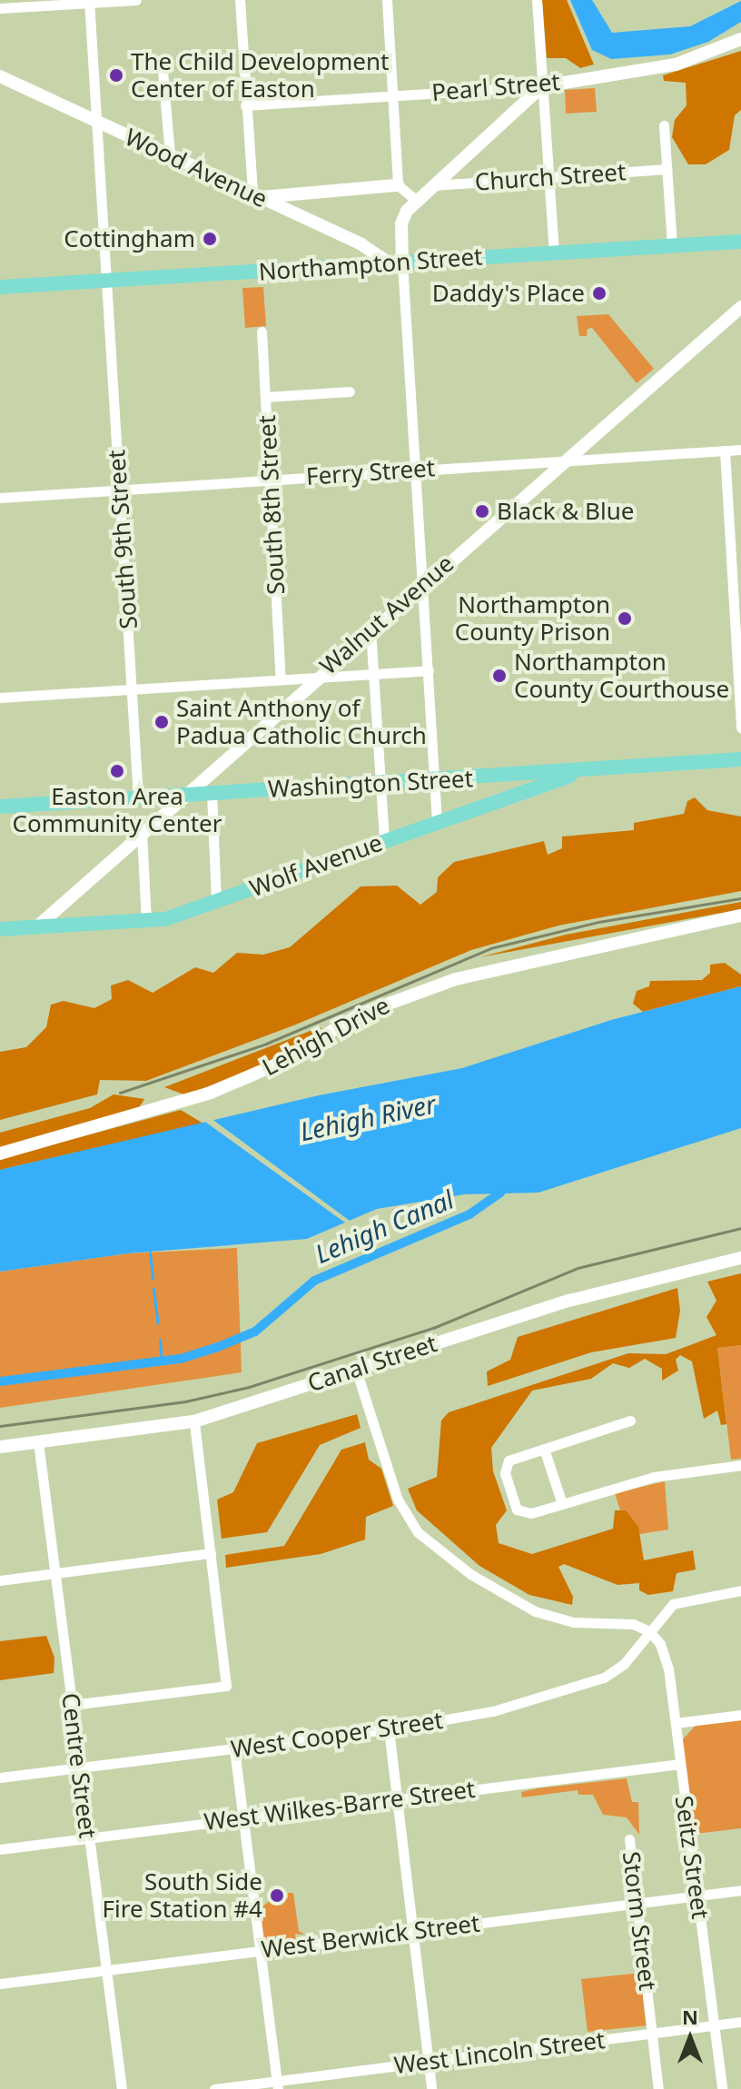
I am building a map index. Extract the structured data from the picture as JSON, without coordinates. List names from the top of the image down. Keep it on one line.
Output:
{"streets":{"main road":["Northampton Street","Washington Street","Wolf Avenue"],"street":["Pearl Street","Wood Avenue","Church Street","Ferry Street","South 8th Street","South 9th Street","Walnut Avenue","Lehigh Drive","Canal Street","West Cooper Street","Centre Street","West Wilkes-Barre Street","Seitz Street","Storm Street","West Berwick Street","West Lincoln Street"]},"crossings":[["Wood Avenue","Northampton Street"],["Wood Avenue","South 9th Street"],["Northampton Street","South 9th Street"],["Ferry Street","South 8th Street"],["Ferry Street","South 9th Street"],["Ferry Street","Walnut Avenue"],["South 9th Street","Washington Street"],["Walnut Avenue","Washington Street"],["Walnut Avenue","Wolf Avenue"],["Washington Street","Wolf Avenue"],["Canal Street","Centre Street"],["West Cooper Street","Centre Street"],["West Cooper Street","Seitz Street"],["Centre Street","West Wilkes-Barre Street"],["Centre Street","West Berwick Street"],["West Wilkes-Barre Street","Seitz Street"],["Seitz Street","West Berwick Street"],["Seitz Street","West Lincoln Street"],["Storm Street","West Berwick Street"],["Storm Street","West Lincoln Street"]],"water":["Lehigh River","Lehigh Canal"],"places":["The Child Development Center of Easton","Cottingham","Daddy's Place","Black & Blue","Northampton County Prison","Northampton County Courthouse","Saint Anthony of Padua Catholic Church","Easton Area Community Center","South Side Fire Station #4"],"north":"top"}
